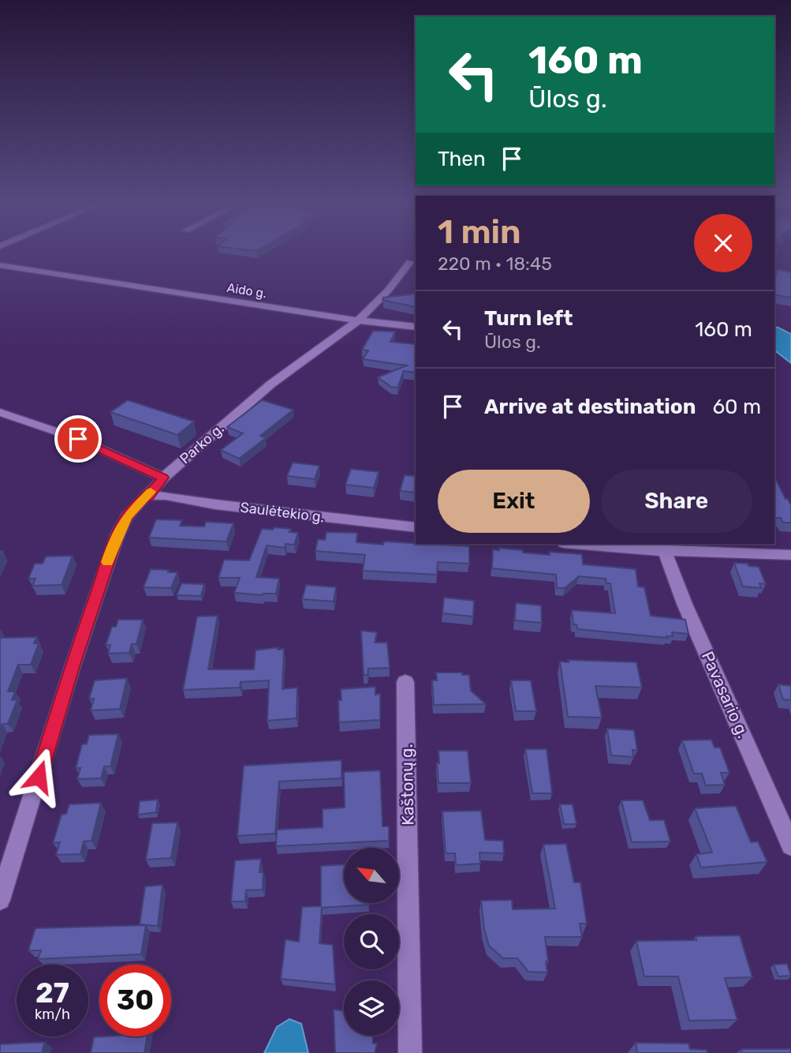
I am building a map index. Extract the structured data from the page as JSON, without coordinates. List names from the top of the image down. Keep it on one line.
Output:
{"streets":{"street":["Aido g.","Parko g.","Saulėtekio g.","Pavasario g.","Kaštonų g."]},"crossings":[["Aido g.","Parko g."],["Parko g.","Saulėtekio g."]],"north":"top left","page":{"turn":["160 m","Ūlos g."],"then":"Then","heading":["1 min","220 m · 18:45"],"list":[{"name":"Turn left","note":"Ūlos g.","value":"160 m"},{"name":"Arrive at destination","value":"60 m"}],"buttons":["Exit","Share"],"speed":"27 km/h","limit":"30"}}
